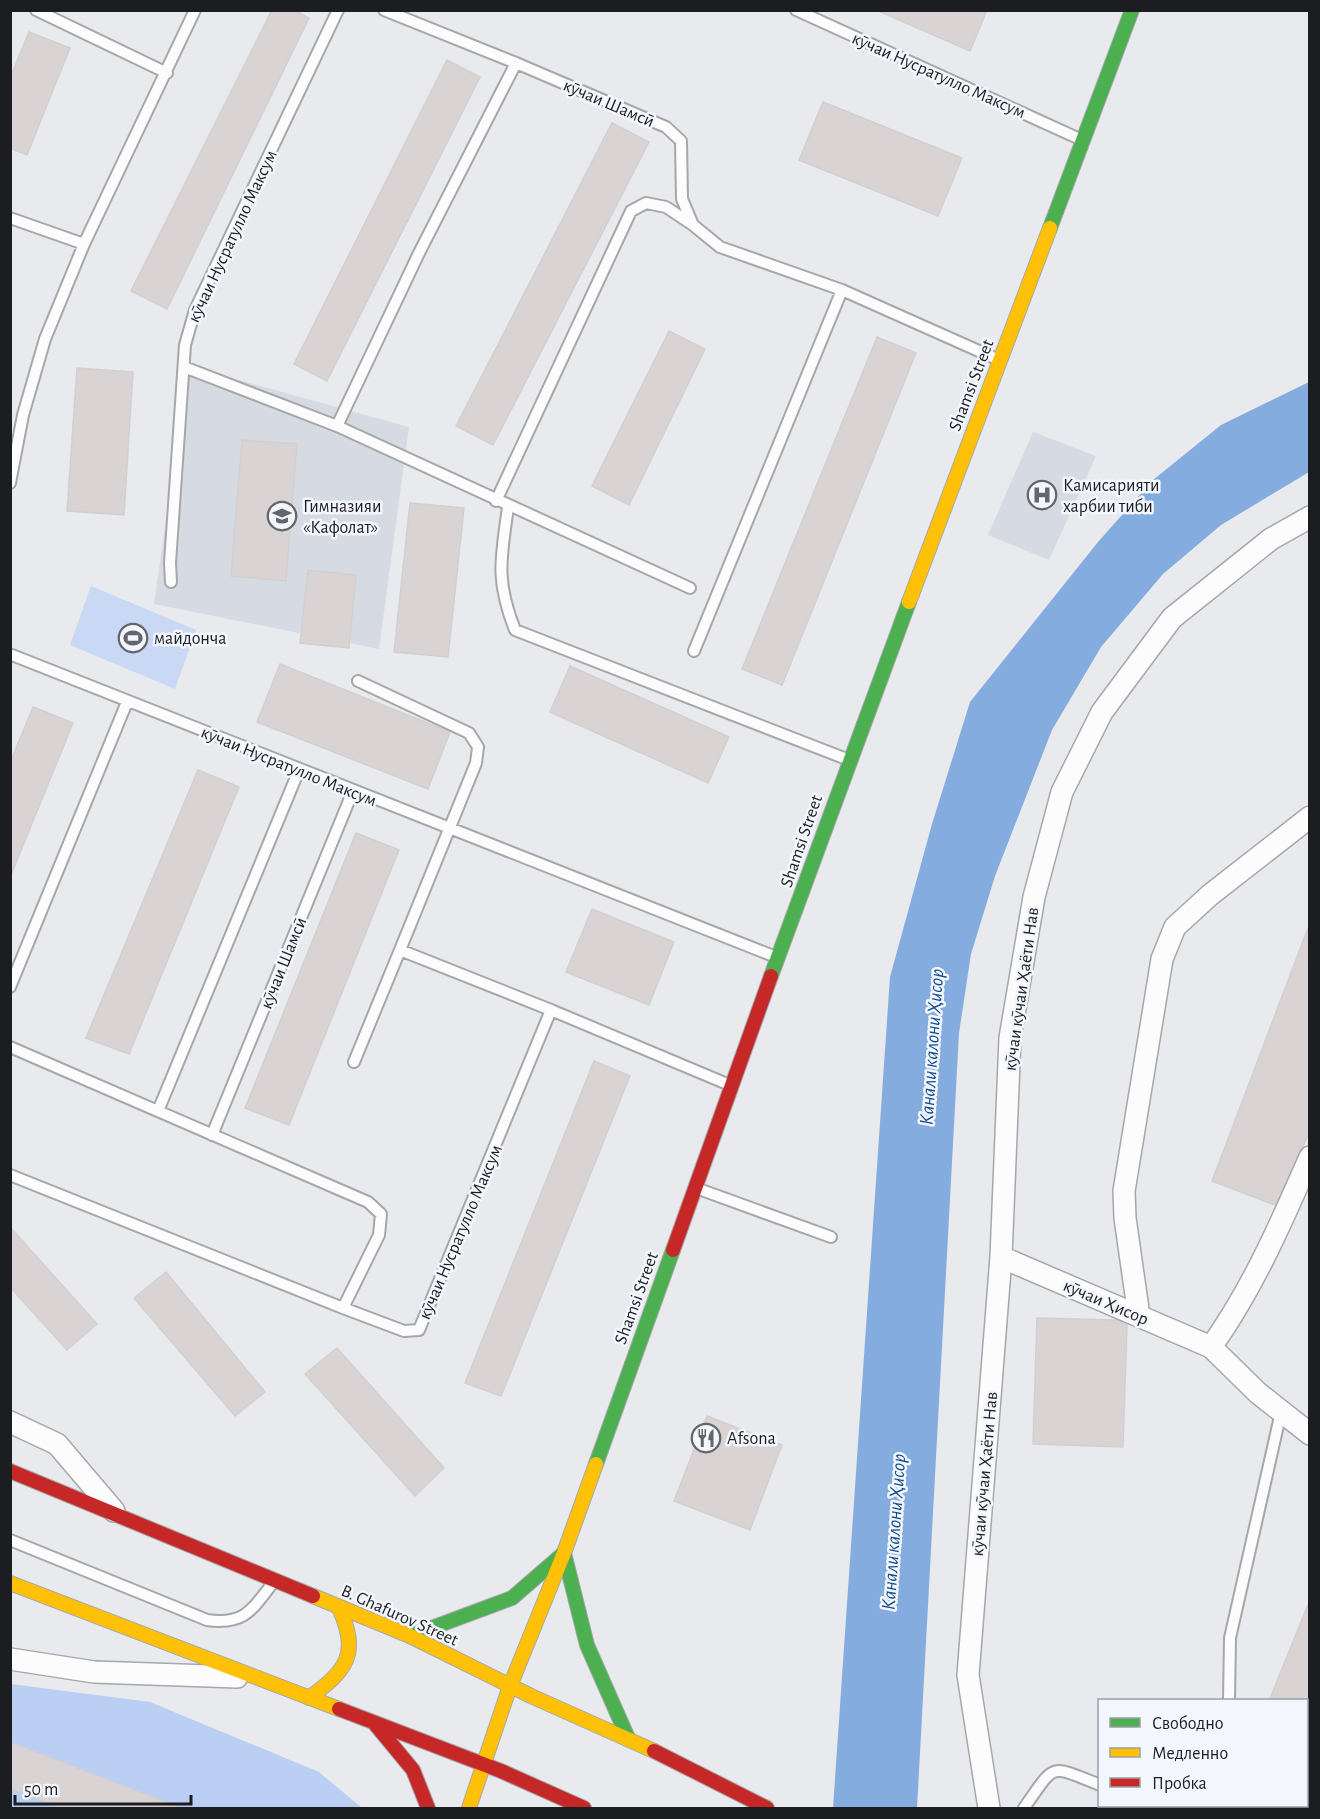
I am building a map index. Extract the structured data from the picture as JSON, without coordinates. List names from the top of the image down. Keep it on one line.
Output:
{"streets":{"main road":["Shamsi Street","B. Ghafurov Street"],"street":["кӯчаи кӯчаи Ҳаёти Нав","кӯчаи Ҳисор"],"lane":["кӯчаи Нусратулло Максум","кӯчаи Шамсӣ"]},"crossings":[["кӯчаи Нусратулло Максум","кӯчаи Шамсӣ"],["кӯчаи Нусратулло Максум","Shamsi Street"],["кӯчаи Шамсӣ","Shamsi Street"],["Shamsi Street","B. Ghafurov Street"],["кӯчаи кӯчаи Ҳаёти Нав","кӯчаи Ҳисор"]],"water":["Канали калони Ҳисор"],"places":{"hospital":["Камисарияти харбии тиби"],"school or university":["Гимназияи «Кафолат»"],"sports":["майдонча"],"restaurant":["Afsona"]},"legend":["Свободно","Медленно","Пробка"],"scale_bar":"50 m"}
